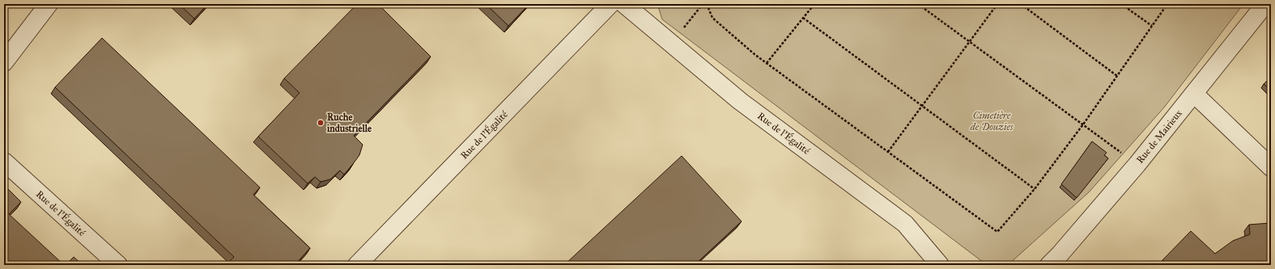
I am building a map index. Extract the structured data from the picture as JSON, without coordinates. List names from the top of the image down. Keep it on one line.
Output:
{"streets":{"street":["Rue de l'Égalité","Rue de Mairieux"]},"parks":["Cimetière de Douzies"],"places":["Ruche industrielle"]}
